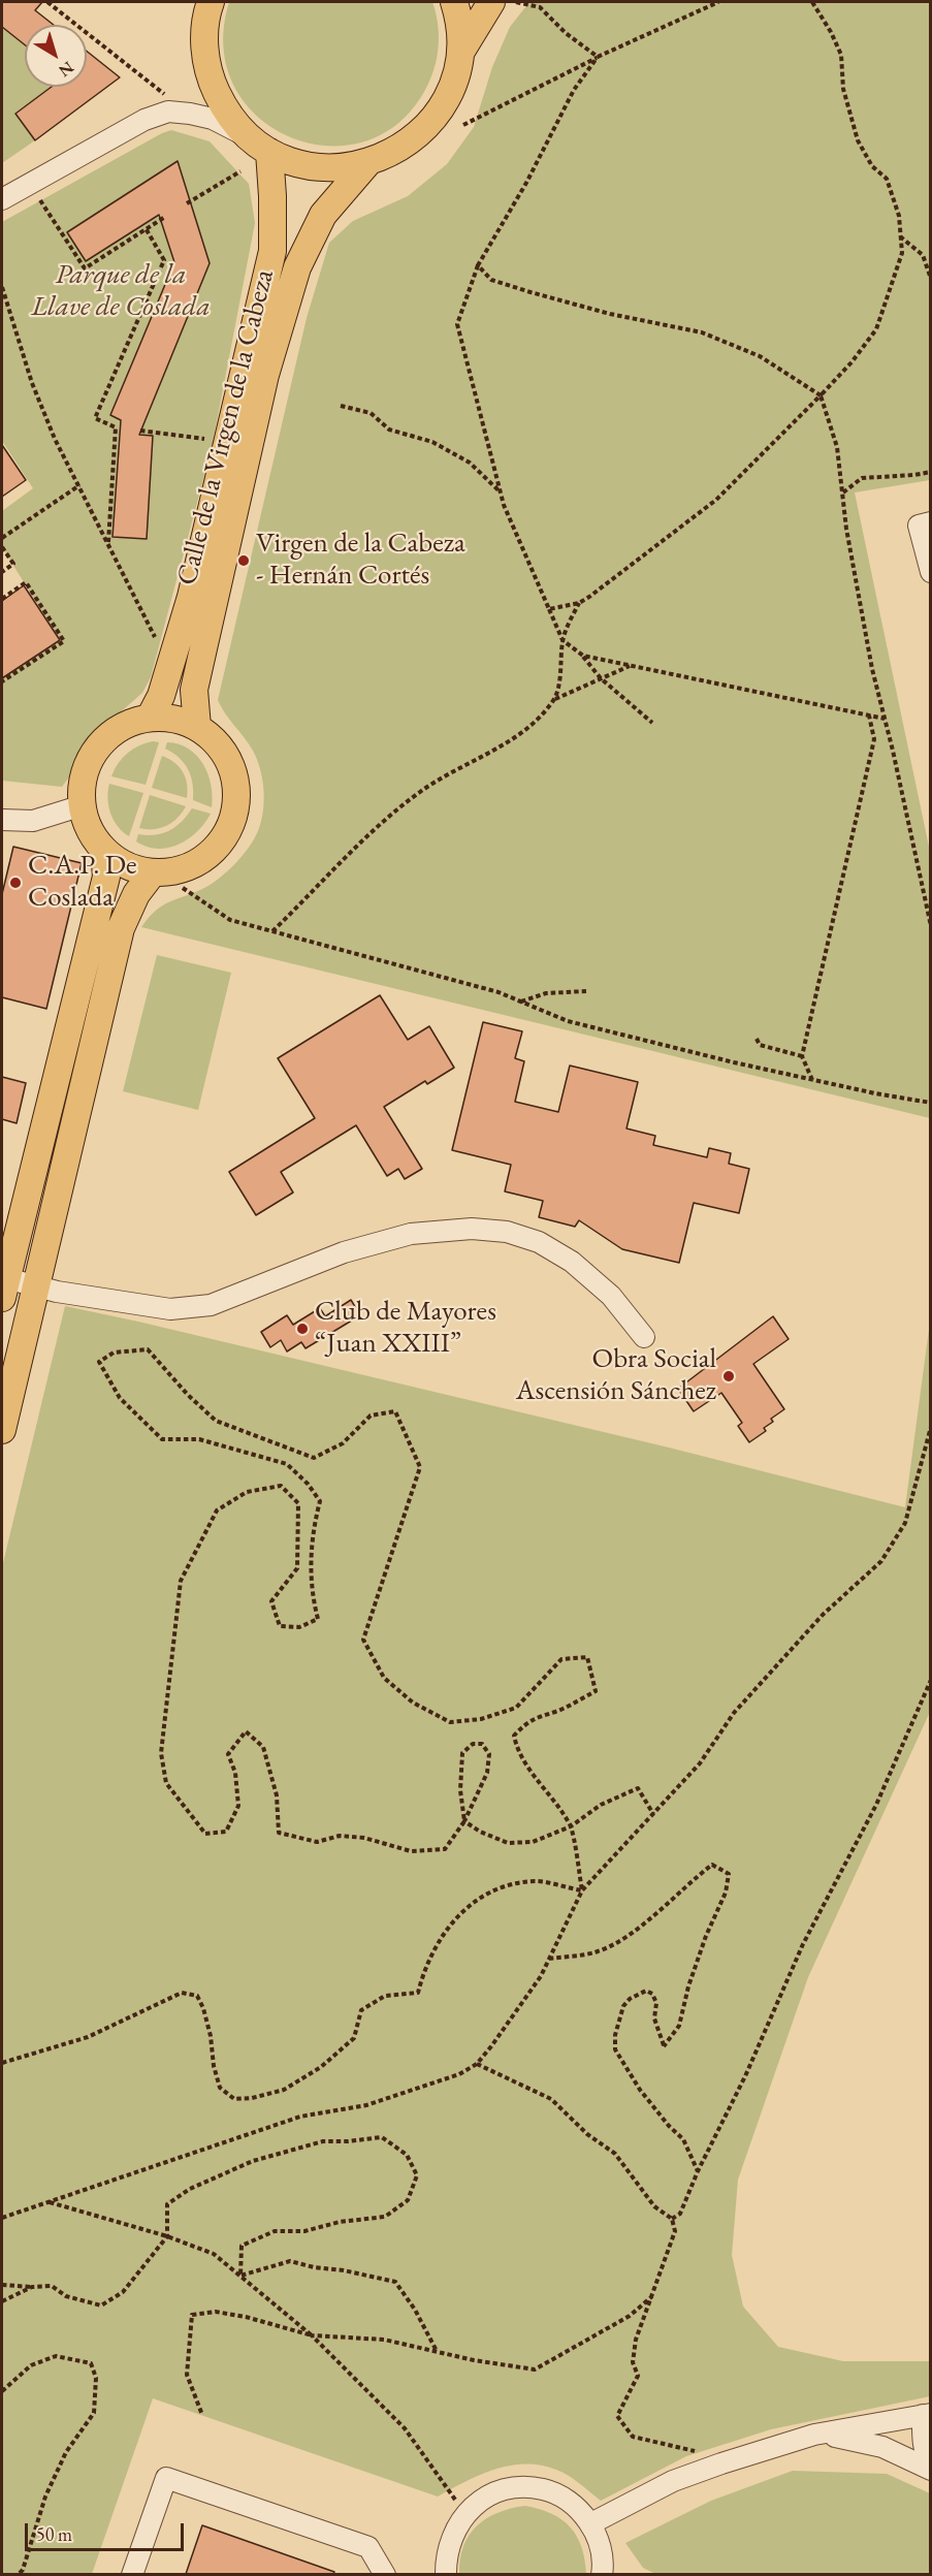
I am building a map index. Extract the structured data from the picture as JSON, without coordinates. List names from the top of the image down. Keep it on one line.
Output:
{"streets":{"main road":["Calle de la Virgen de la Cabeza"]},"parks":["Parque de la Llave de Coslada"],"places":["Virgen de la Cabeza - Hernán Cortés","C.A.P. De Coslada","Club de Mayores “Juan XXIII”","Obra Social Ascensión Sánchez"],"scale_bar":"50 m","north":"bottom right"}
